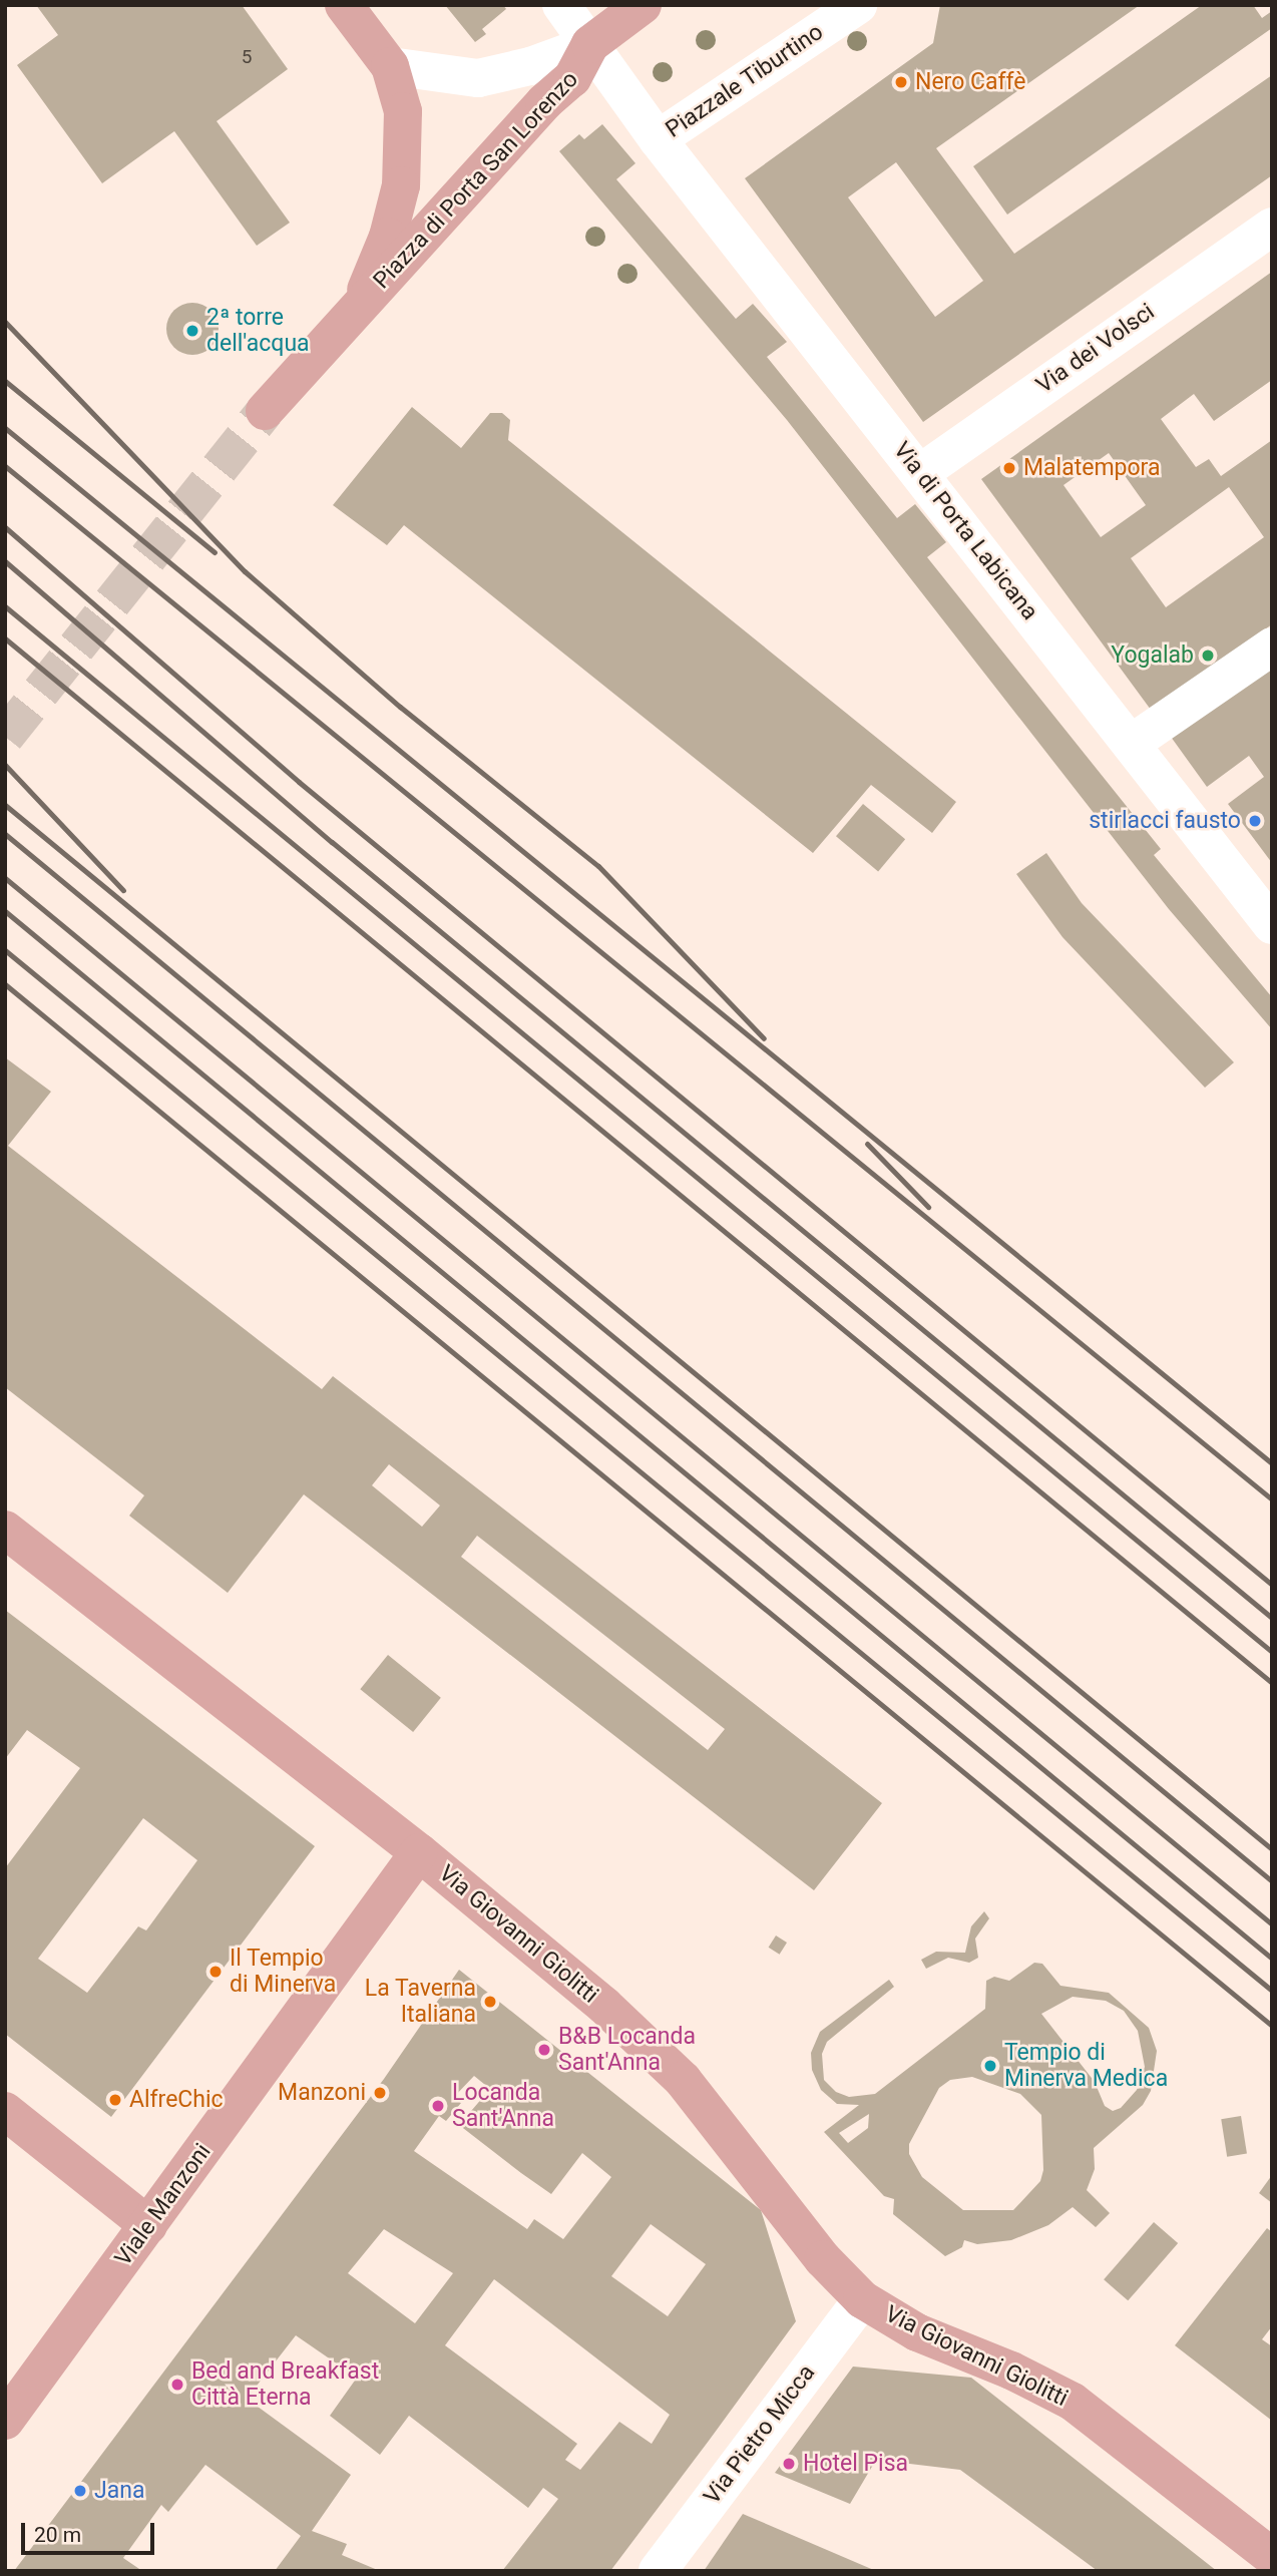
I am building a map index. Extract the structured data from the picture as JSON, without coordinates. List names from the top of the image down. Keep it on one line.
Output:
{"streets":{"main road":["Piazza di Porta San Lorenzo","Via Giovanni Giolitti","Viale Manzoni"],"street":["Piazzale Tiburtino","Via dei Volsci","Via di Porta Labicana","Via Pietro Micca"]},"crossings":[["Piazzale Tiburtino","Piazza di Porta San Lorenzo"],["Piazzale Tiburtino","Via di Porta Labicana"],["Via dei Volsci","Via di Porta Labicana"],["Via Giovanni Giolitti","Viale Manzoni"],["Via Giovanni Giolitti","Via Pietro Micca"]],"places":["Nero Caffè","2ª torre dell'acqua","Malatempora","Yogalab","stirlacci fausto","Il Tempio di Minerva","La Taverna Italiana","B&B Locanda Sant'Anna","Tempio di Minerva Medica","Manzoni","AlfreChic","Locanda Sant'Anna","Bed and Breakfast Città Eterna","Hotel Pisa","Jana"],"house_numbers":["5"],"scale_bar":"20 m"}
